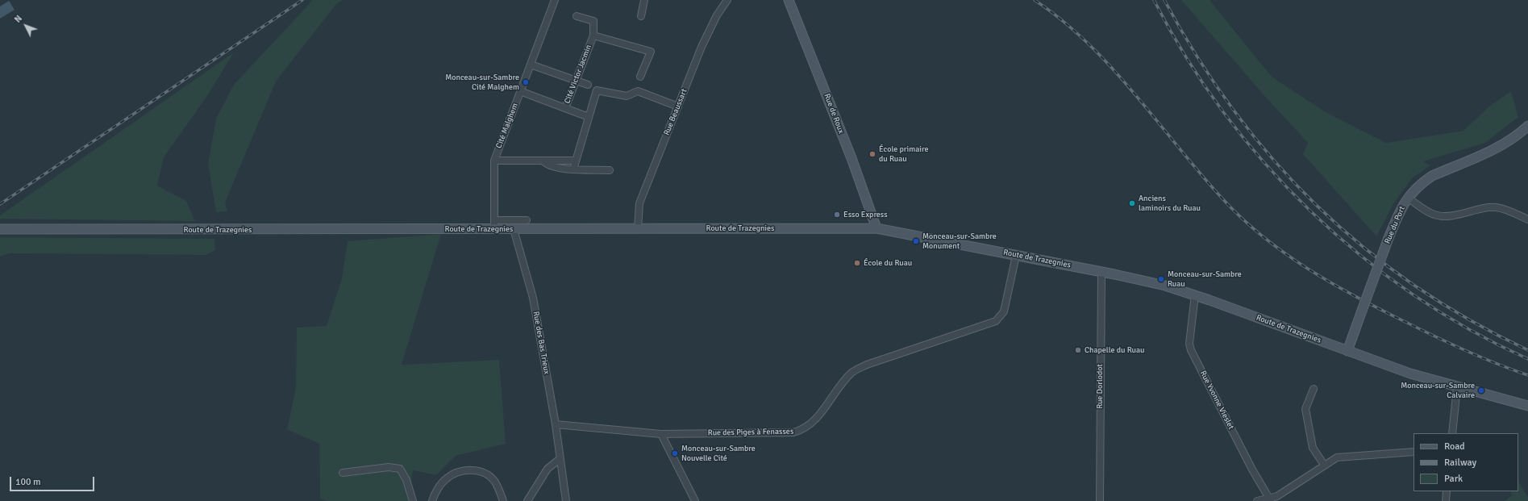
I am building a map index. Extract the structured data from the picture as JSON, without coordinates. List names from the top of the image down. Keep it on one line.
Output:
{"streets":{"main road":["Rue de Roux","Rue du Port","Route de Trazegnies"],"street":["Cité Victor Jacmin","Rue Beaussart","Cité Malghem","Rue des Bas Trieux","Rue Dorlodot","Rue Yvonne Vieslet","Rue des Piges à Fenasses"]},"crossings":[["Rue Beaussart","Route de Trazegnies"],["Rue de Roux","Route de Trazegnies"],["Cité Malghem","Route de Trazegnies"],["Rue du Port","Route de Trazegnies"],["Route de Trazegnies","Rue des Bas Trieux"],["Route de Trazegnies","Rue Dorlodot"],["Route de Trazegnies","Rue Yvonne Vieslet"],["Route de Trazegnies","Rue des Piges à Fenasses"],["Rue des Bas Trieux","Rue des Piges à Fenasses"]],"places":["Monceau-sur-Sambre Cité Malghem","École primaire du Ruau","Anciens laminoirs du Ruau","Esso Express","Monceau-sur-Sambre Monument","École du Ruau","Monceau-sur-Sambre Ruau","Chapelle du Ruau","Monceau-sur-Sambre Calvaire","Monceau-sur-Sambre Nouvelle Cité"],"legend":["Road","Railway","Park"],"scale_bar":"100 m","north":"top left"}
